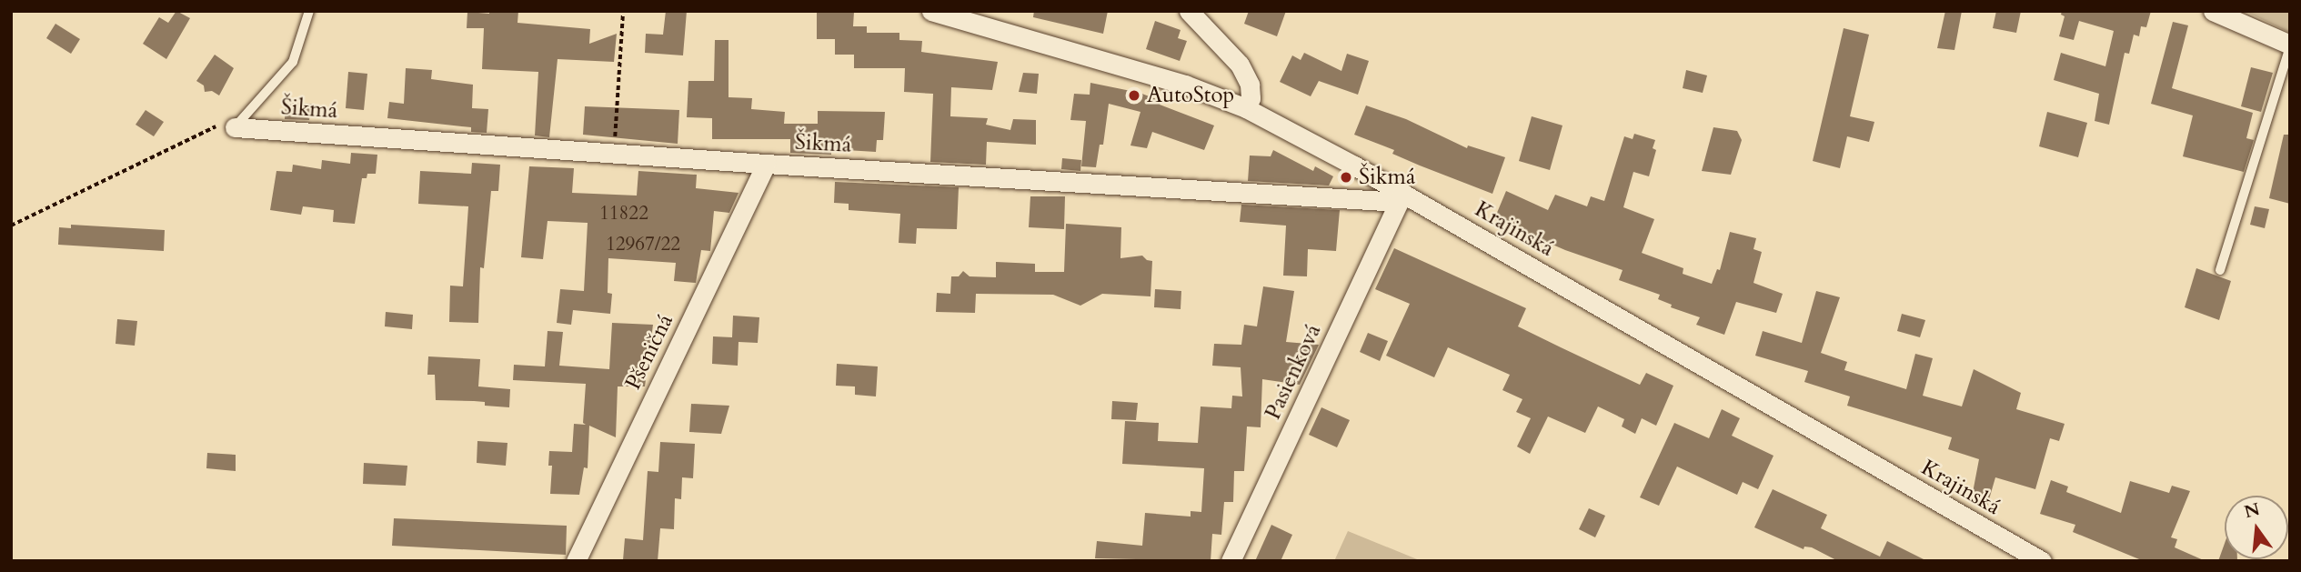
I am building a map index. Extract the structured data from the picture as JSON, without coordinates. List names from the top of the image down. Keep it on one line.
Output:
{"streets":{"street":["Šikmá","Krajinská","Pšeničná","Pasienková"]},"crossings":[["Šikmá","Krajinská"],["Šikmá","Pšeničná"],["Šikmá","Pasienková"],["Krajinská","Pasienková"]],"places":["AutoStop","Šikmá"],"house_numbers":["11822","12967/22"],"north":"top"}
